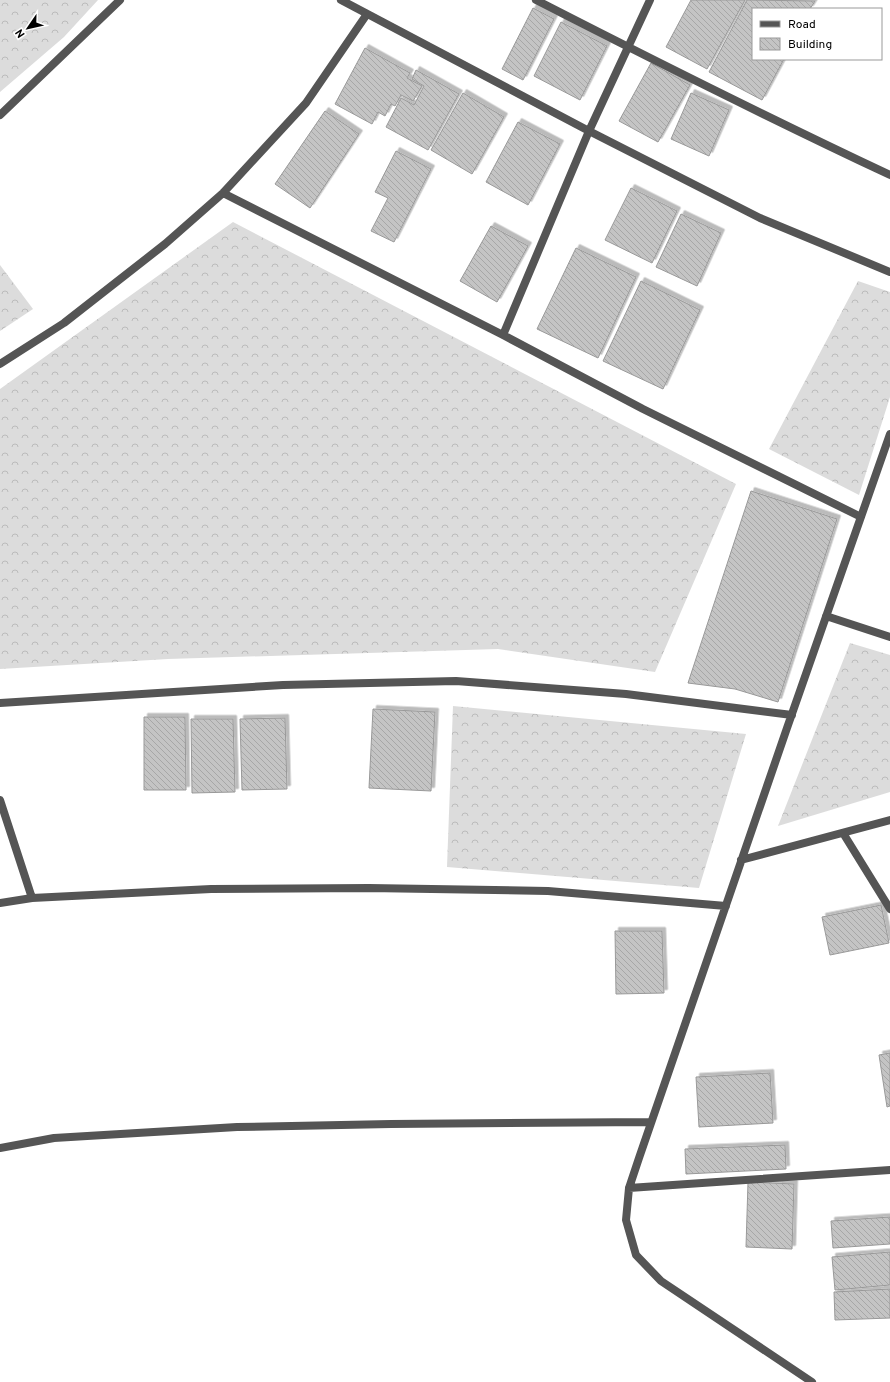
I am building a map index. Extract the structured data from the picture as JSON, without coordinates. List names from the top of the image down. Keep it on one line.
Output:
{"legend":["Road","Building"],"north":"bottom left"}
